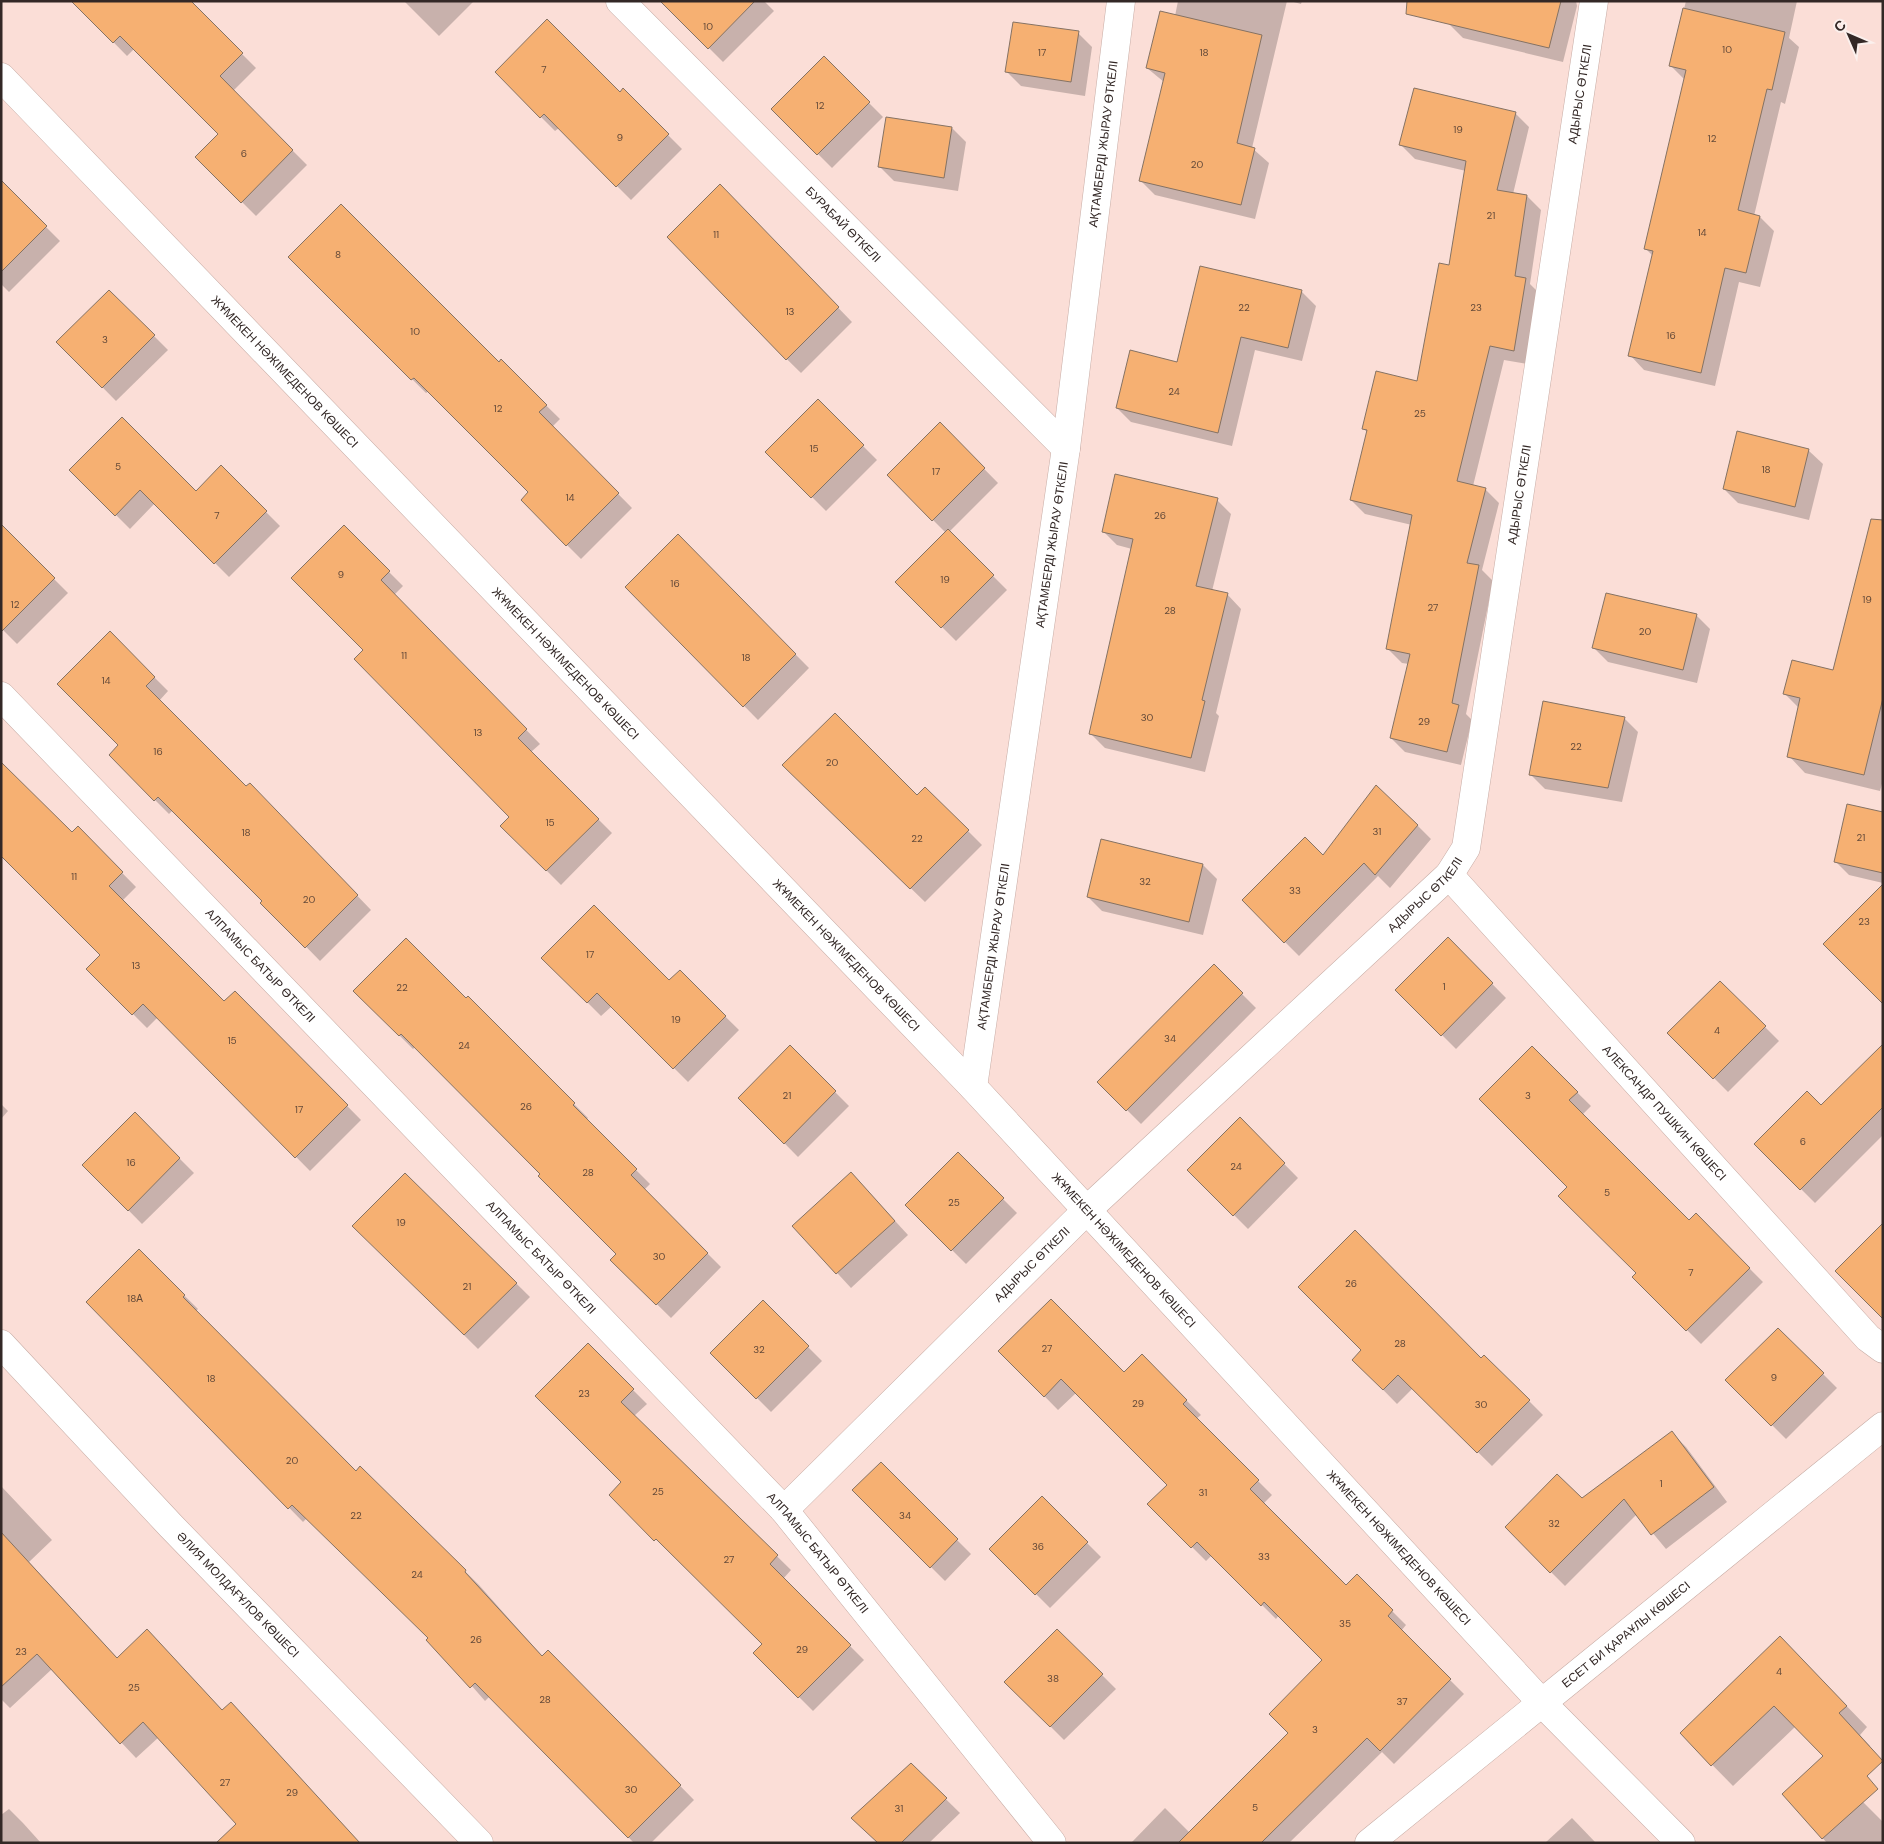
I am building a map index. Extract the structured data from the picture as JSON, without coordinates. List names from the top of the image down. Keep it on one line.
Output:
{"streets":{"street":["АДЫРЫС ӨТКЕЛІ","АҚТАМБЕРДІ ЖЫРАУ ӨТКЕЛІ","БУРАБАЙ ӨТКЕЛІ","ЖҰМЕКЕН НӘЖІМЕДЕНОВ КӨШЕСІ","АЛПАМЫС БАТЫР ӨТКЕЛІ","АЛЕКСАНДР ПУШКИН КӨШЕСІ","ӘЛИЯ МОЛДАҒҰЛОВ КӨШЕСІ","ЕСЕТ БИ ҚАРАҰЛЫ КӨШЕСІ"]},"crossings":[["АДЫРЫС ӨТКЕЛІ","ЖҰМЕКЕН НӘЖІМЕДЕНОВ КӨШЕСІ"],["АДЫРЫС ӨТКЕЛІ","АЛПАМЫС БАТЫР ӨТКЕЛІ"],["АДЫРЫС ӨТКЕЛІ","АЛЕКСАНДР ПУШКИН КӨШЕСІ"],["АҚТАМБЕРДІ ЖЫРАУ ӨТКЕЛІ","БУРАБАЙ ӨТКЕЛІ"],["АҚТАМБЕРДІ ЖЫРАУ ӨТКЕЛІ","ЖҰМЕКЕН НӘЖІМЕДЕНОВ КӨШЕСІ"],["ЖҰМЕКЕН НӘЖІМЕДЕНОВ КӨШЕСІ","ЕСЕТ БИ ҚАРАҰЛЫ КӨШЕСІ"]],"house_numbers":["10","10","17","18","7","12","19","9","12","6","20","21","14","11","8","22","23","13","10","16","3","24","12","25","15","5","18","17","14","7","26","9","19","16","19","12","27","28","20","11","18","14","30","29","13","22","16","20","15","31","18","21","22","11","32","33","20","23","17","13","1","22","19","4","34","15","24","21","3","26","17","6","16","24","28","5","25","19","30","7","26","21","18А","28","27","32","9","18","23","29","30","20","1","25","31","22","34","32","36","33","27","24","35","26","29","23","4","38","25","28","37","3","27","30","29","5","31"],"north":"top left"}
